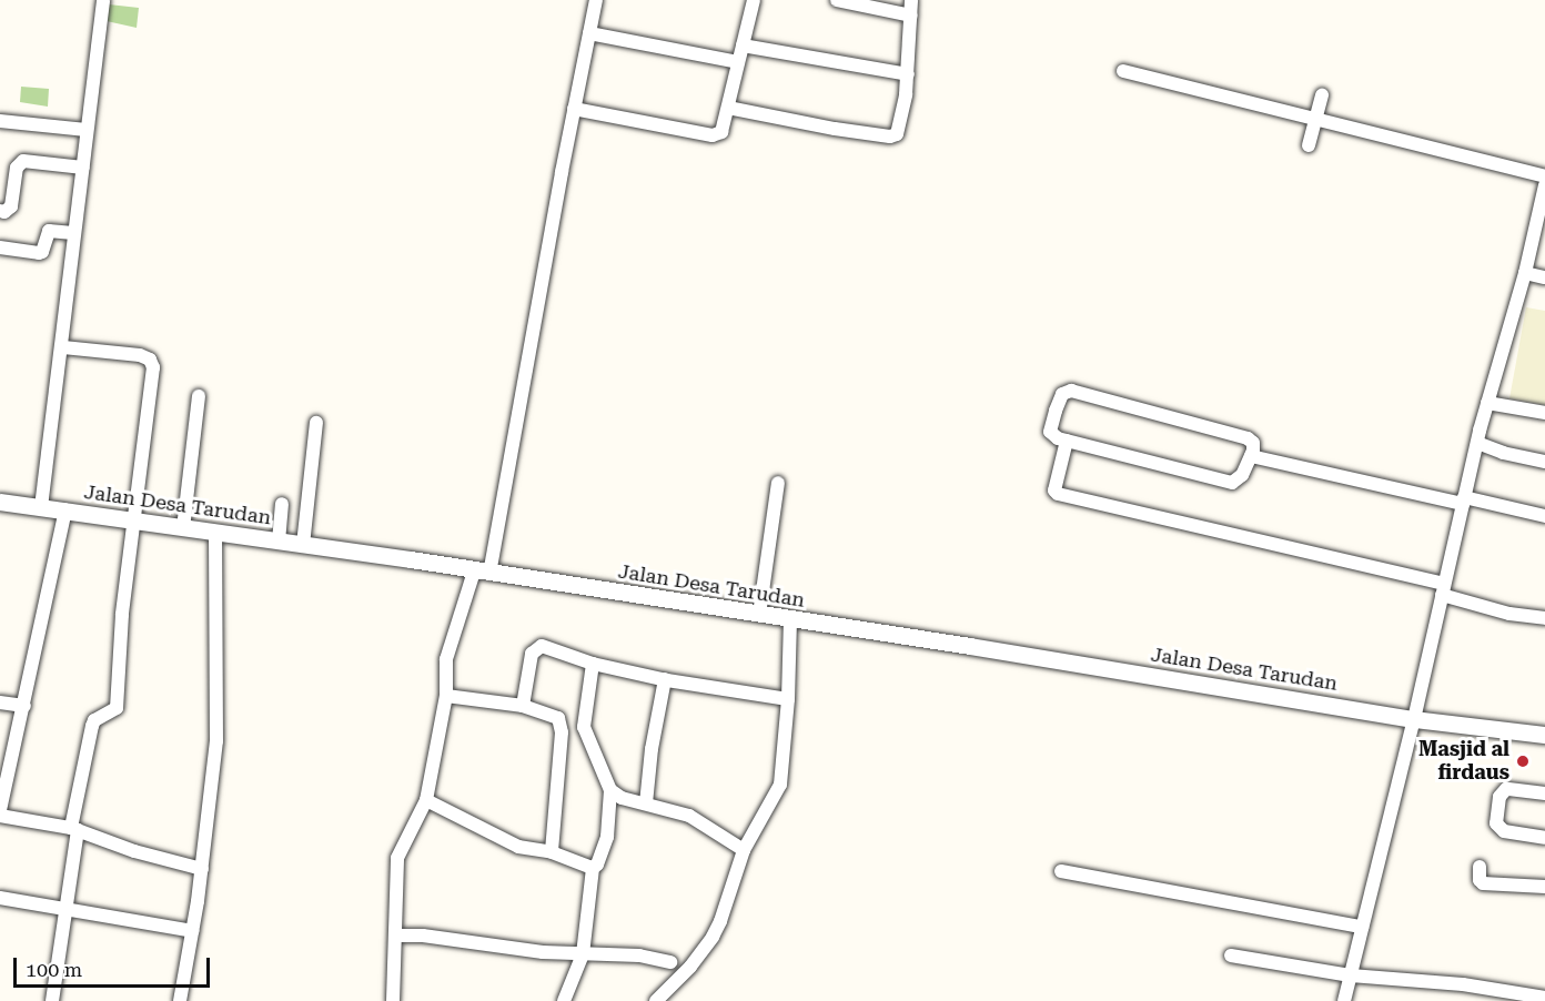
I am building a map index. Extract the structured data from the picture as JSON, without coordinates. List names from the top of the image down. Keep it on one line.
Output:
{"streets":{"street":["Jalan Desa Tarudan"]},"places":["Masjid al firdaus"],"scale_bar":"100 m"}
